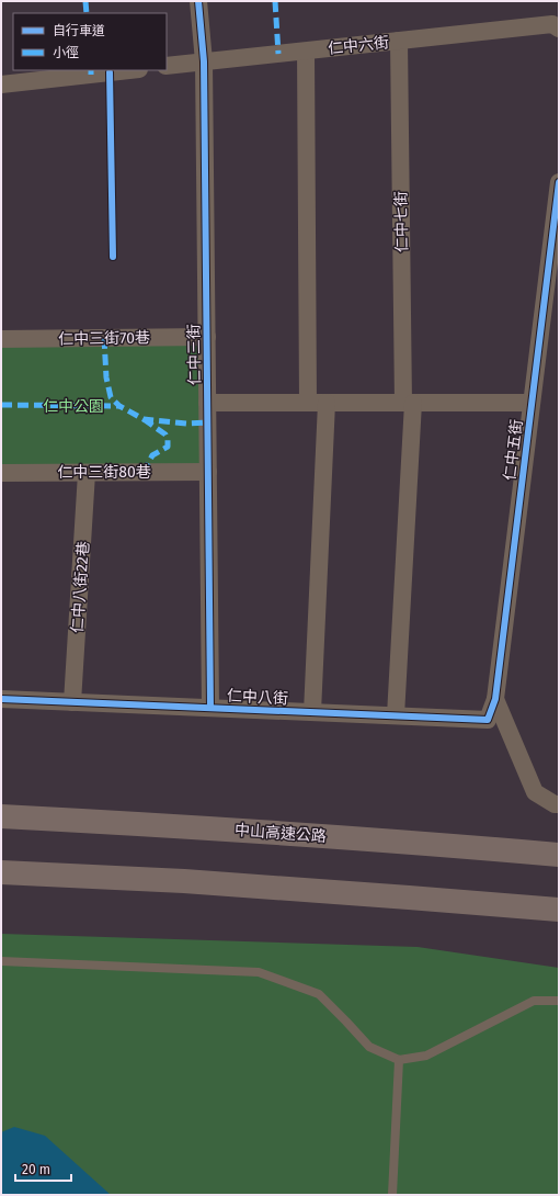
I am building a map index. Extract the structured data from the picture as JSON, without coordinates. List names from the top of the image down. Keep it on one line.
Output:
{"streets":{"highway":["中山高速公路"],"street":["仁中六街","仁中七街","仁中三街70巷","仁中三街","仁中五街","仁中三街80巷","仁中八街22巷","仁中八街"]},"crossings":[["仁中六街","仁中七街"],["仁中六街","仁中三街"],["仁中七街","仁中八街"],["仁中三街70巷","仁中三街"],["仁中三街","仁中三街80巷"],["仁中三街","仁中八街"],["仁中五街","仁中八街"],["仁中三街80巷","仁中八街22巷"],["仁中八街22巷","仁中八街"]],"parks":["仁中公園"],"legend":["自行車道","小徑"],"scale_bar":"20 m"}
